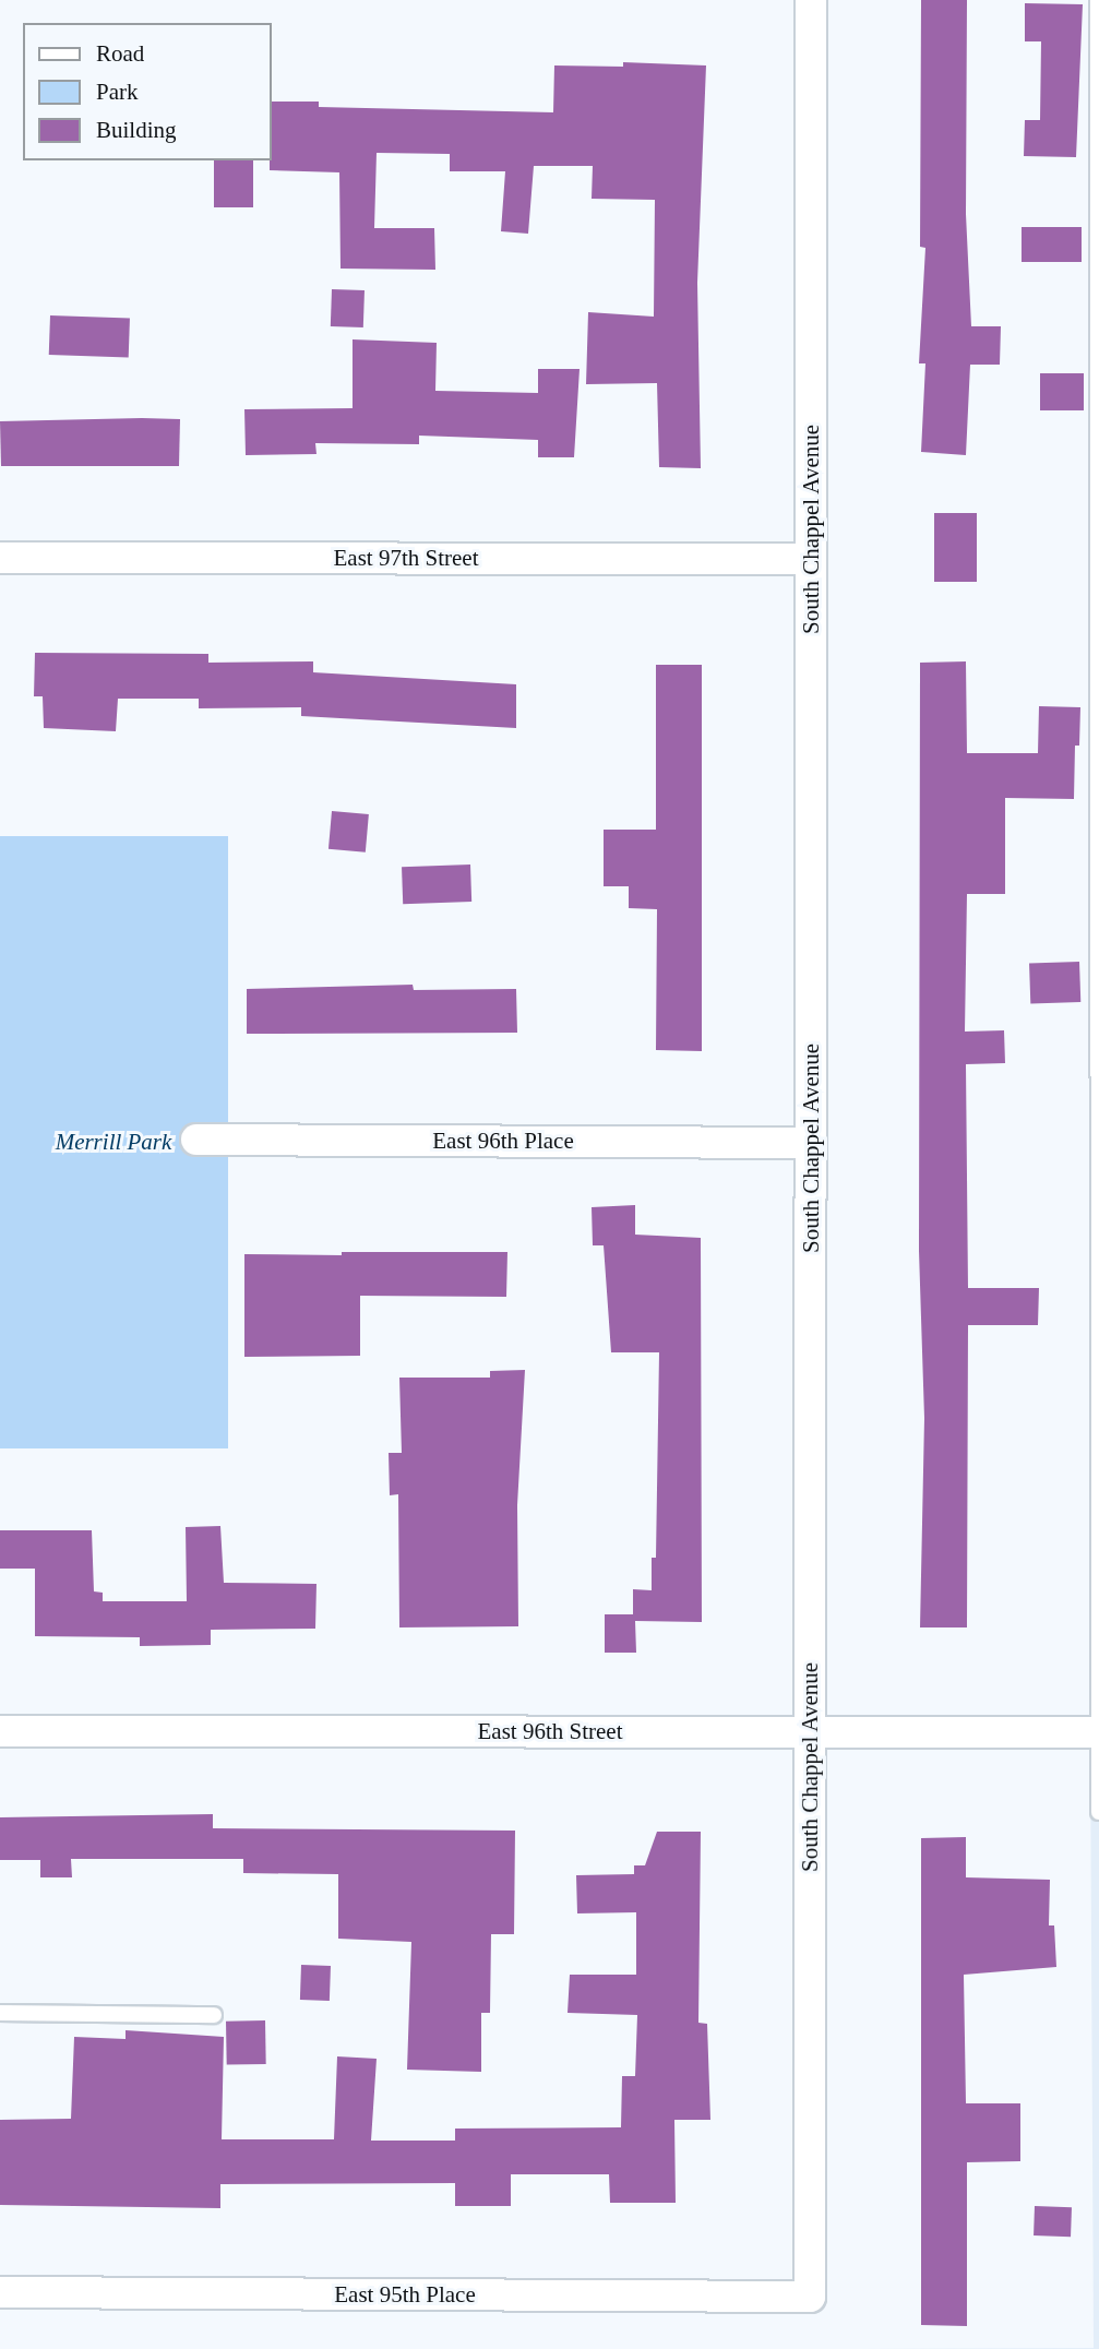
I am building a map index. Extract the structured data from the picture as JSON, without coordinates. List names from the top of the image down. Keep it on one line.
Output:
{"streets":{"street":["South Chappel Avenue","East 97th Street","East 96th Place","East 96th Street","East 95th Place"]},"crossings":[["South Chappel Avenue","East 97th Street"],["South Chappel Avenue","East 96th Place"],["South Chappel Avenue","East 96th Street"],["South Chappel Avenue","East 95th Place"]],"parks":["Merrill Park"],"legend":["Road","Park","Building"]}
